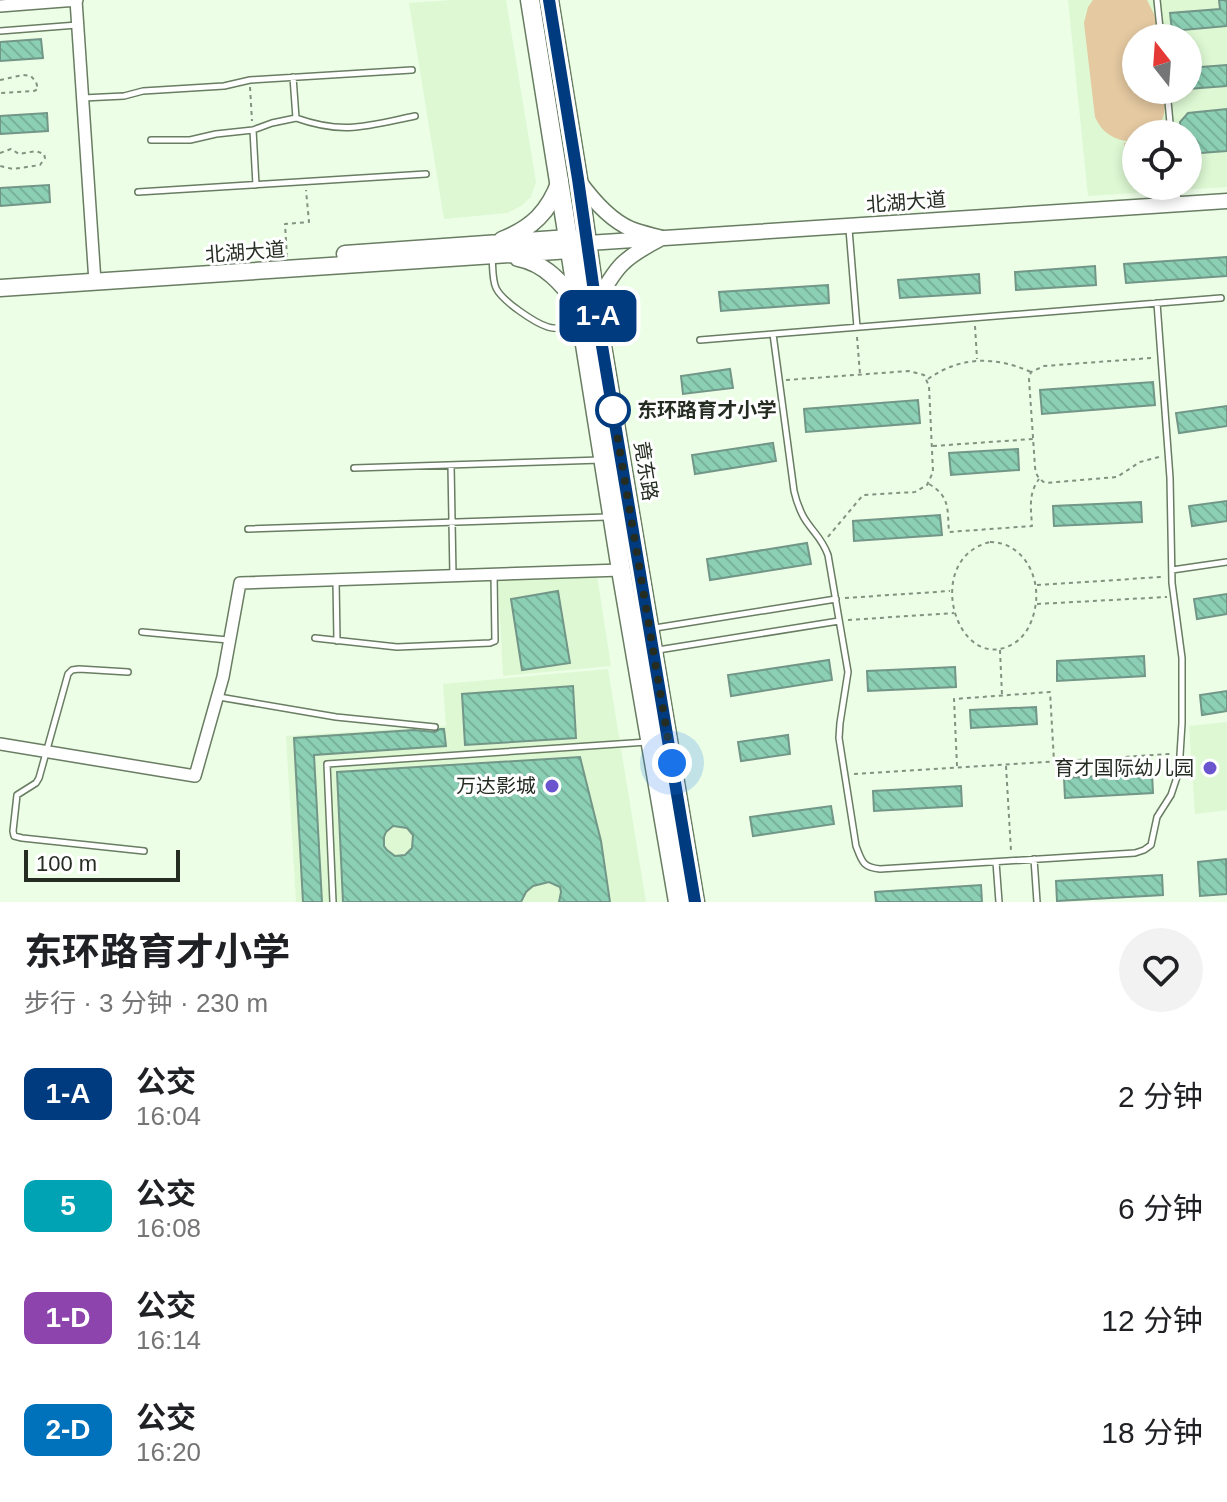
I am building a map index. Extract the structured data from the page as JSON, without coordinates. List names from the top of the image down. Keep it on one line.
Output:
{"streets":{"main road":["北湖大道","竟东路"]},"crossings":[["北湖大道","竟东路"]],"places":["东环路育才小学","育才国际幼儿园","万达影城"],"lines":["bus line 1-A"],"scale_bar":"100 m","north":"top","page":{"on_map":"1-A","scale":"100 m","heading":["东环路育才小学","步行 · 3 分钟 · 230 m"],"list":[{"mark":"1-A","name":"公交","note":"16:04","value":"2 分钟"},{"mark":"5","name":"公交","note":"16:08","value":"6 分钟"},{"mark":"1-D","name":"公交","note":"16:14","value":"12 分钟"},{"mark":"2-D","name":"公交","note":"16:20","value":"18 分钟"}]}}
